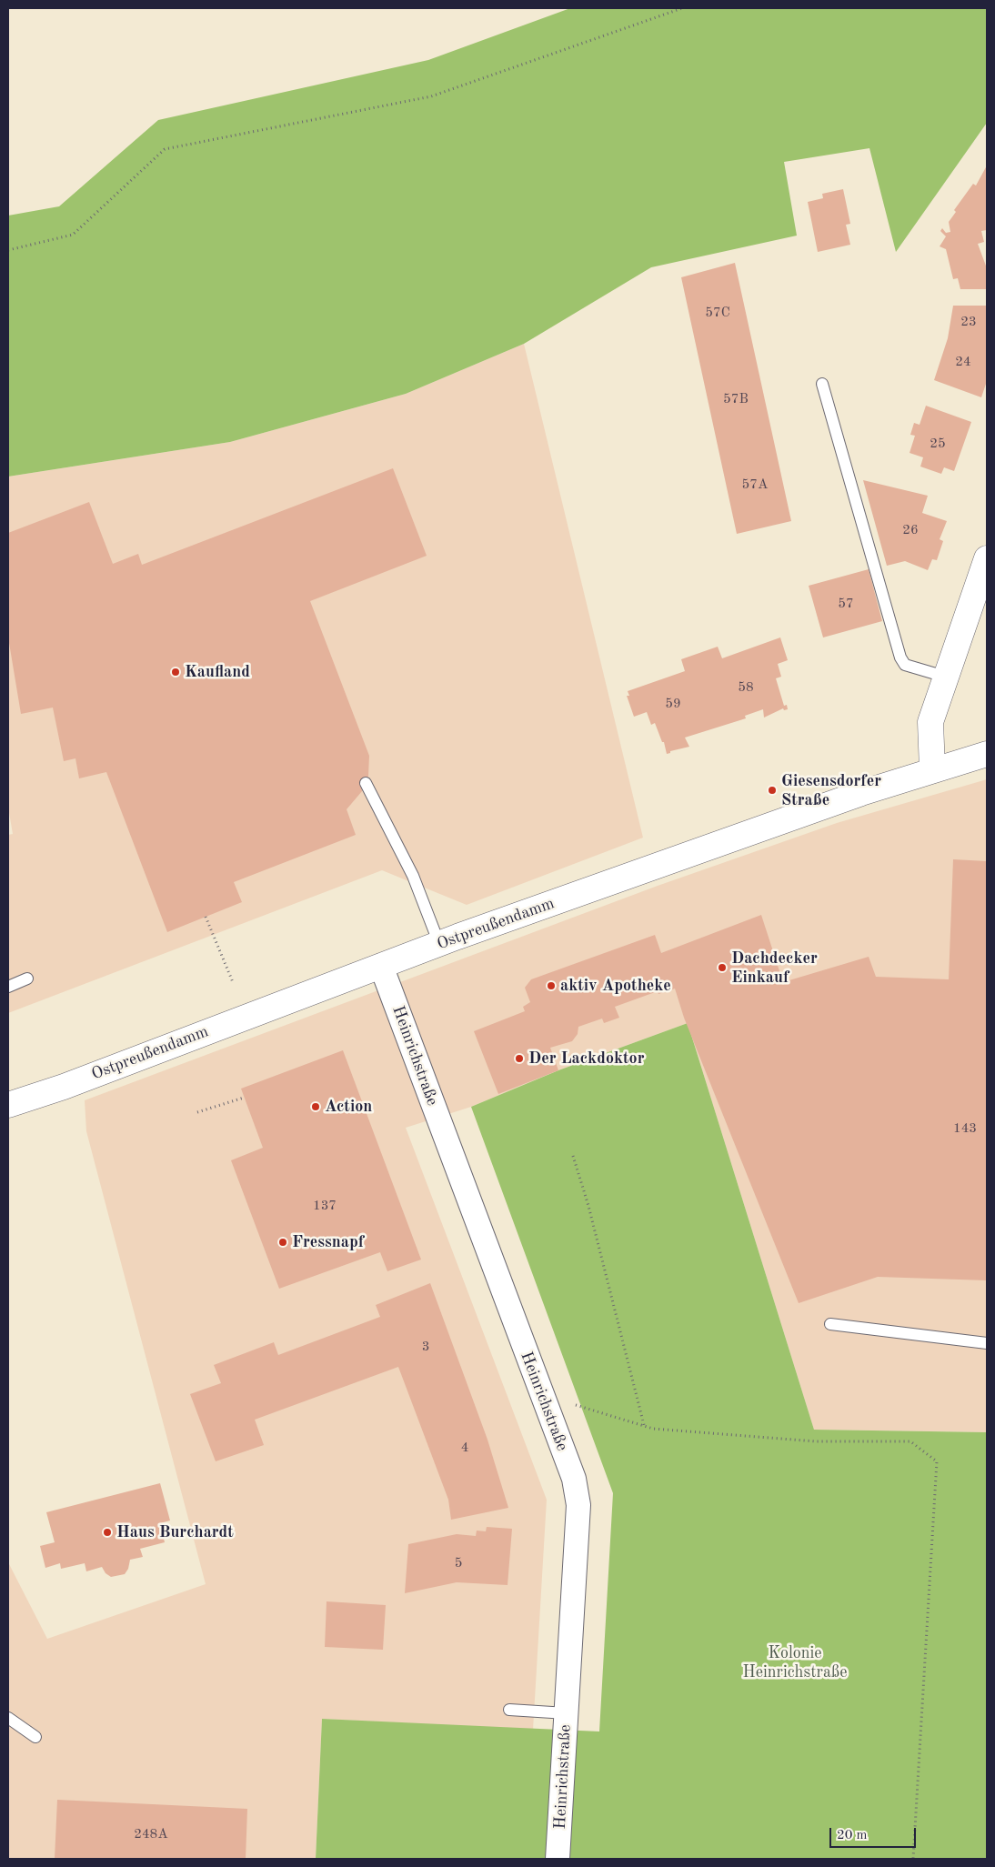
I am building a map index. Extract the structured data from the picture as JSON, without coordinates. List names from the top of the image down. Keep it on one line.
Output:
{"streets":{"main road":["Ostpreußendamm"],"street":["Heinrichstraße"]},"crossings":[["Ostpreußendamm","Heinrichstraße"]],"parks":["Kolonie Heinrichstraße"],"places":["Kaufland","Giesensdorfer Straße","Dachdecker Einkauf","aktiv Apotheke","Der Lackdoktor","Action","Fressnapf","Haus Burchardt"],"house_numbers":["57C","23","24","57B","25","57A","26","57","58","59","143","137","3","4","5","248A"],"scale_bar":"20 m"}
